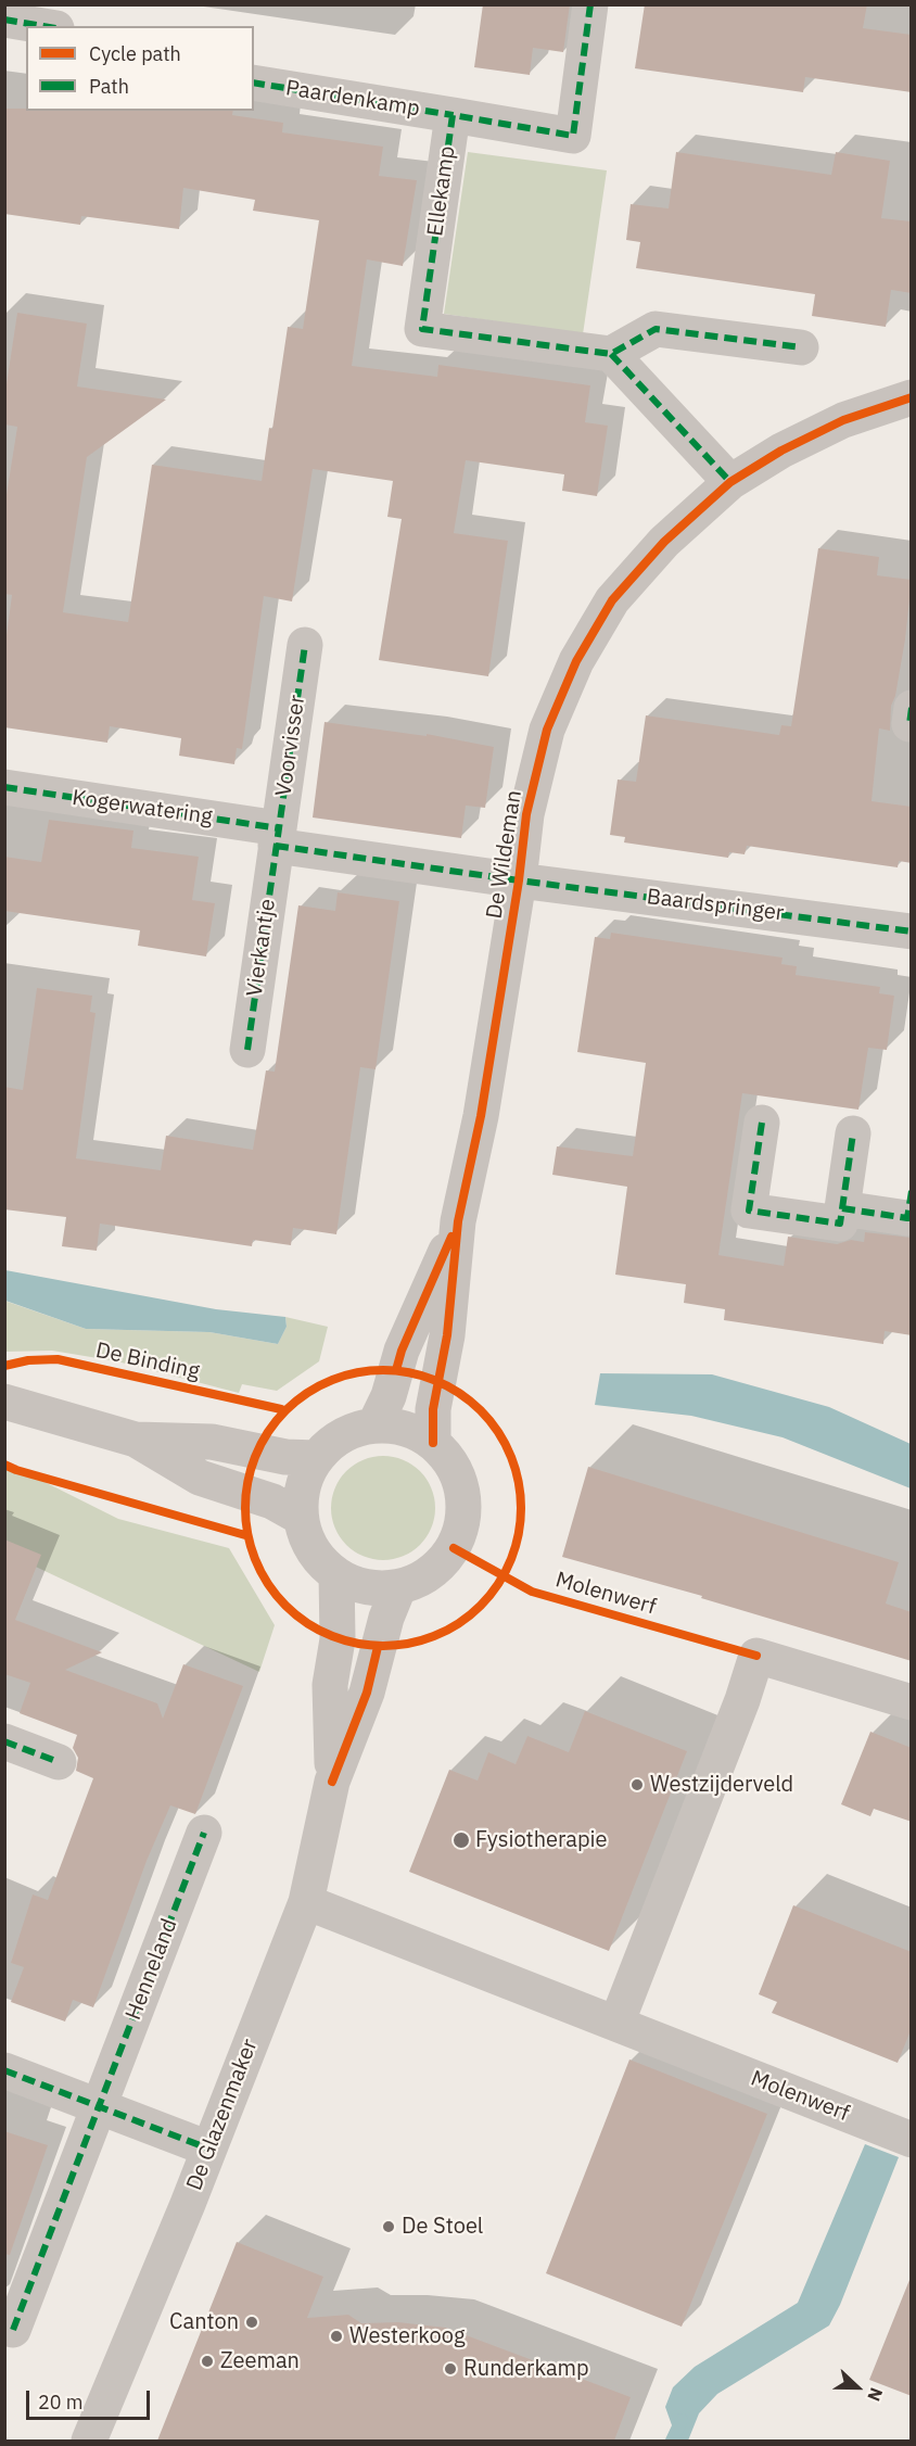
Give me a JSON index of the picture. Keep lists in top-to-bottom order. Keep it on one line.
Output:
{"streets":{"street":["Paardenkamp","Ellekamp","Voorvisser","Kogerwatering","De Wildeman","Baardspringer","Vierkantje","Molenwerf","Henneland","De Glazenmaker"],"cycle path":["De Binding"]},"crossings":[["Paardenkamp","Ellekamp"],["Voorvisser","Kogerwatering"],["Voorvisser","Vierkantje"],["Kogerwatering","De Wildeman"],["Kogerwatering","Baardspringer"],["Kogerwatering","Vierkantje"],["De Wildeman","Baardspringer"],["De Wildeman","De Glazenmaker"],["Molenwerf","De Glazenmaker"]],"places":["Westzijderveld","Fysiotherapie","De Stoel","Canton","Westerkoog","Zeeman","Runderkamp"],"legend":["Cycle path","Path"],"scale_bar":"20 m","north":"right"}
